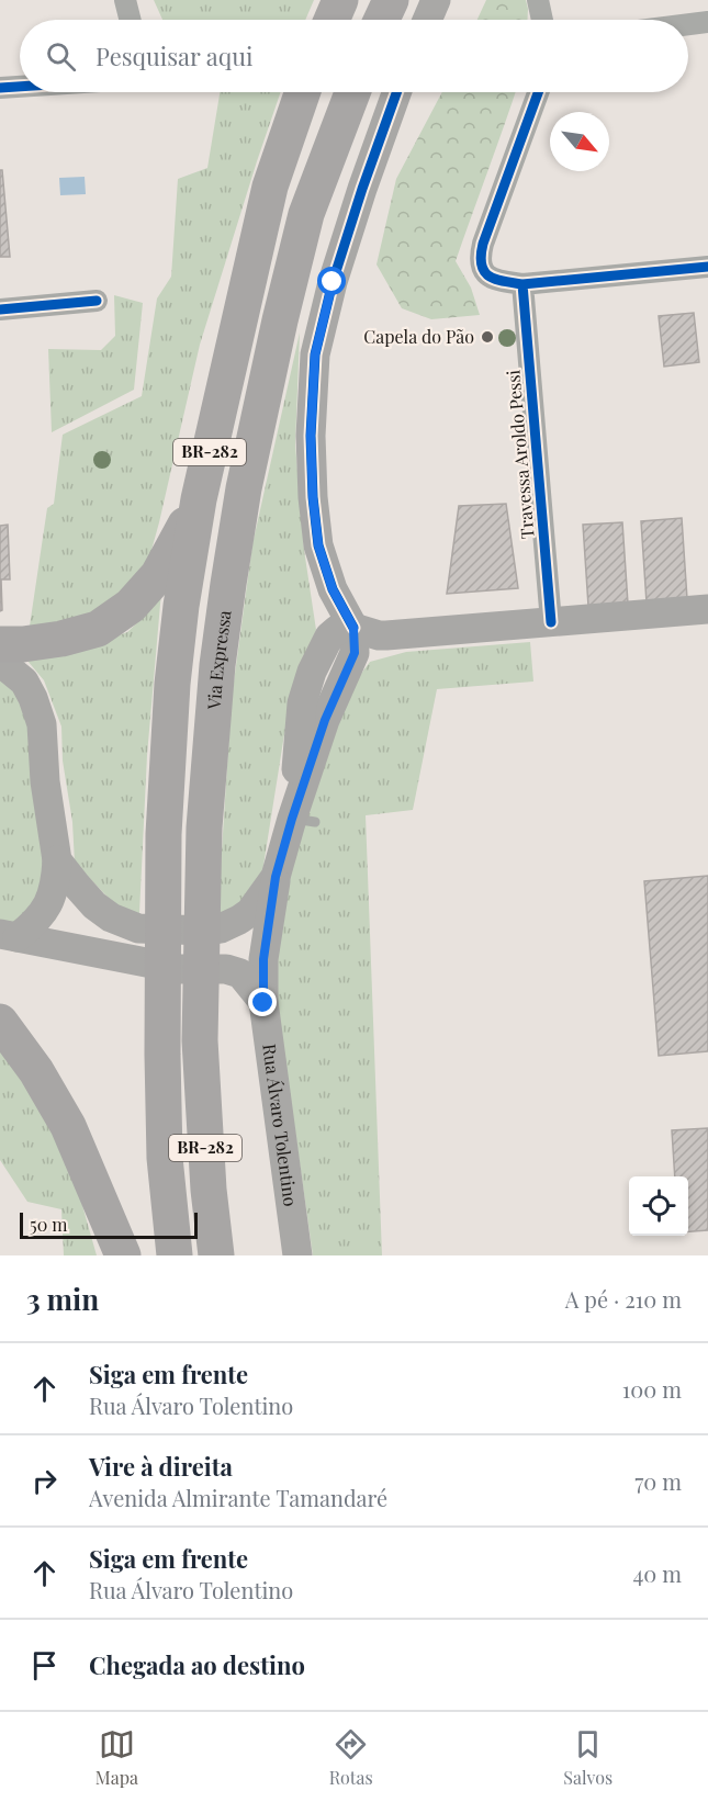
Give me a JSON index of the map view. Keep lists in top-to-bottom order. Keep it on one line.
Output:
{"streets":{"highway":["BR-282","Via Expressa"],"main road":["Rua Álvaro Tolentino"],"street":["Travessa Aroldo Pessi"]},"places":["Capela do Pão"],"scale_bar":"50 m","north":"bottom right","page":{"search":"Pesquisar aqui","scale":"50 m","heading":["3 min","A pé · 210 m"],"list":[["Siga em frente","Rua Álvaro Tolentino","100 m"],["Vire à direita","Avenida Almirante Tamandaré","70 m"],["Siga em frente","Rua Álvaro Tolentino","40 m"],"Chegada ao destino"],"nav":["Mapa","Rotas","Salvos"]}}
